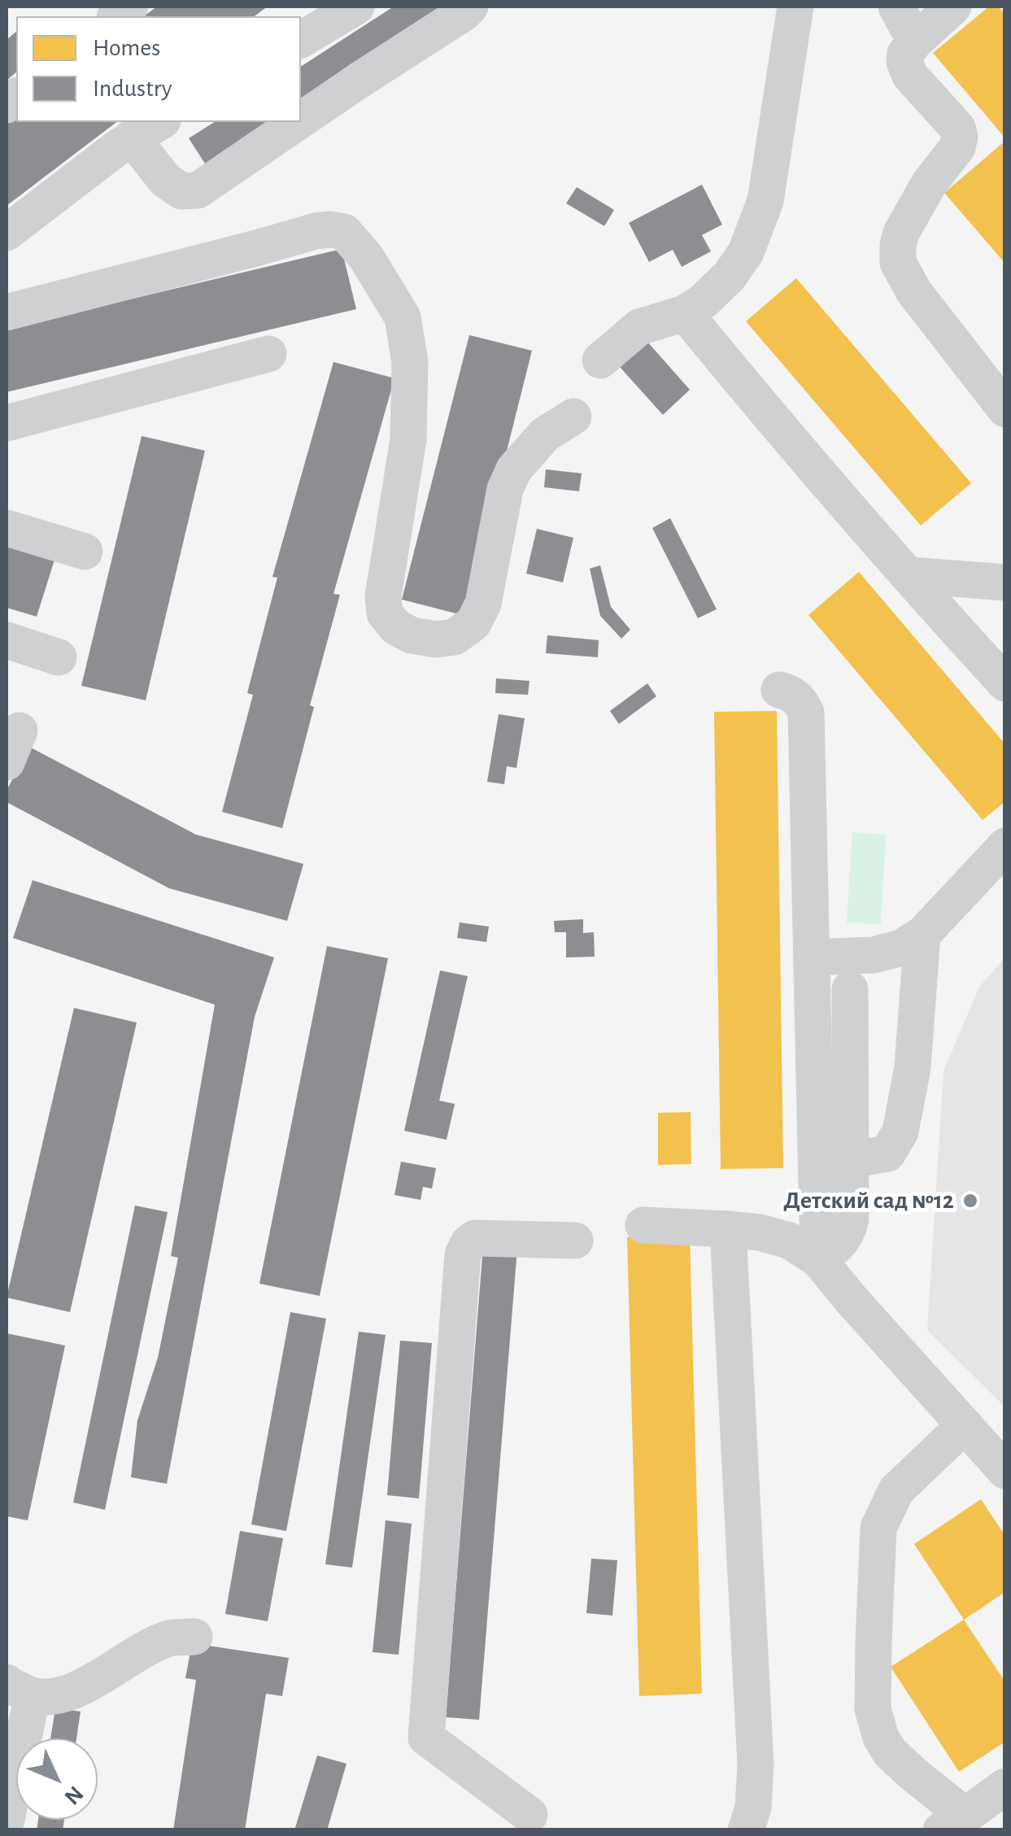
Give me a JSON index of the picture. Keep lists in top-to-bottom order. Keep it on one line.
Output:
{"places":["Детский сад №12"],"legend":["Homes","Industry"],"north":"bottom right"}
